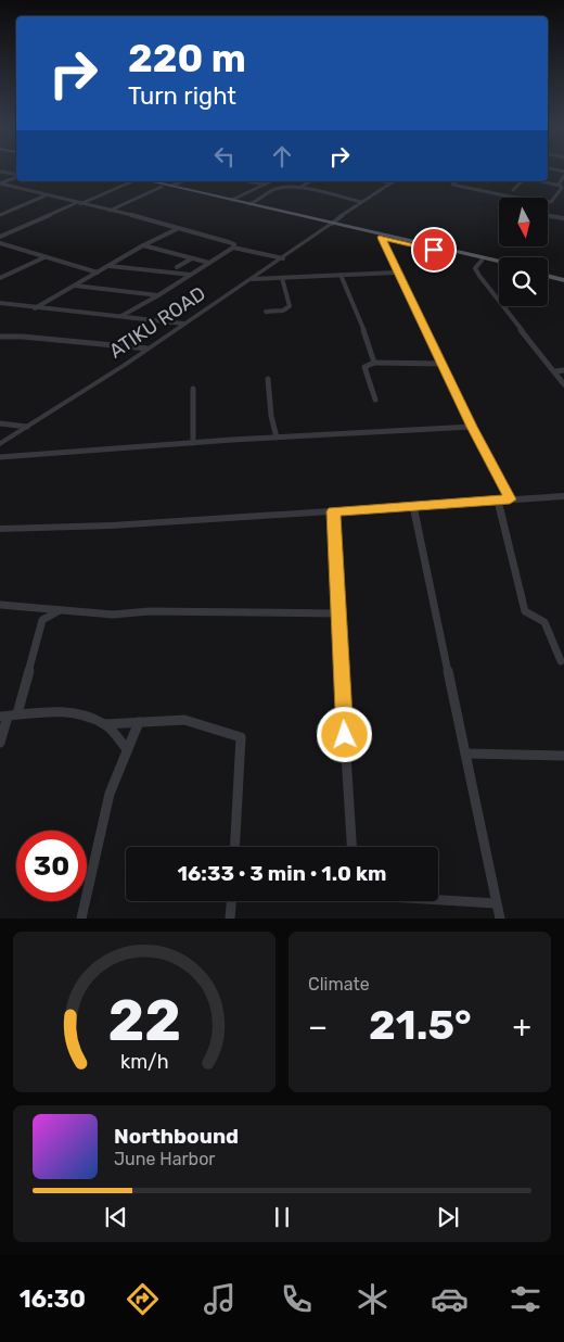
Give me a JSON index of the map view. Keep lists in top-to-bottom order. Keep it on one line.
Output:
{"streets":{"street":["ATIKU ROAD"]},"north":"bottom","page":{"turn":["220 m","Turn right"],"limit":"30","trip":"16:33 · 3 min · 1.0 km","tile":"Climate","heat":["−","21.5°","+"],"song":["Northbound","June Harbor"],"tabs":"16:30","gauge":["22","km/h"]}}
